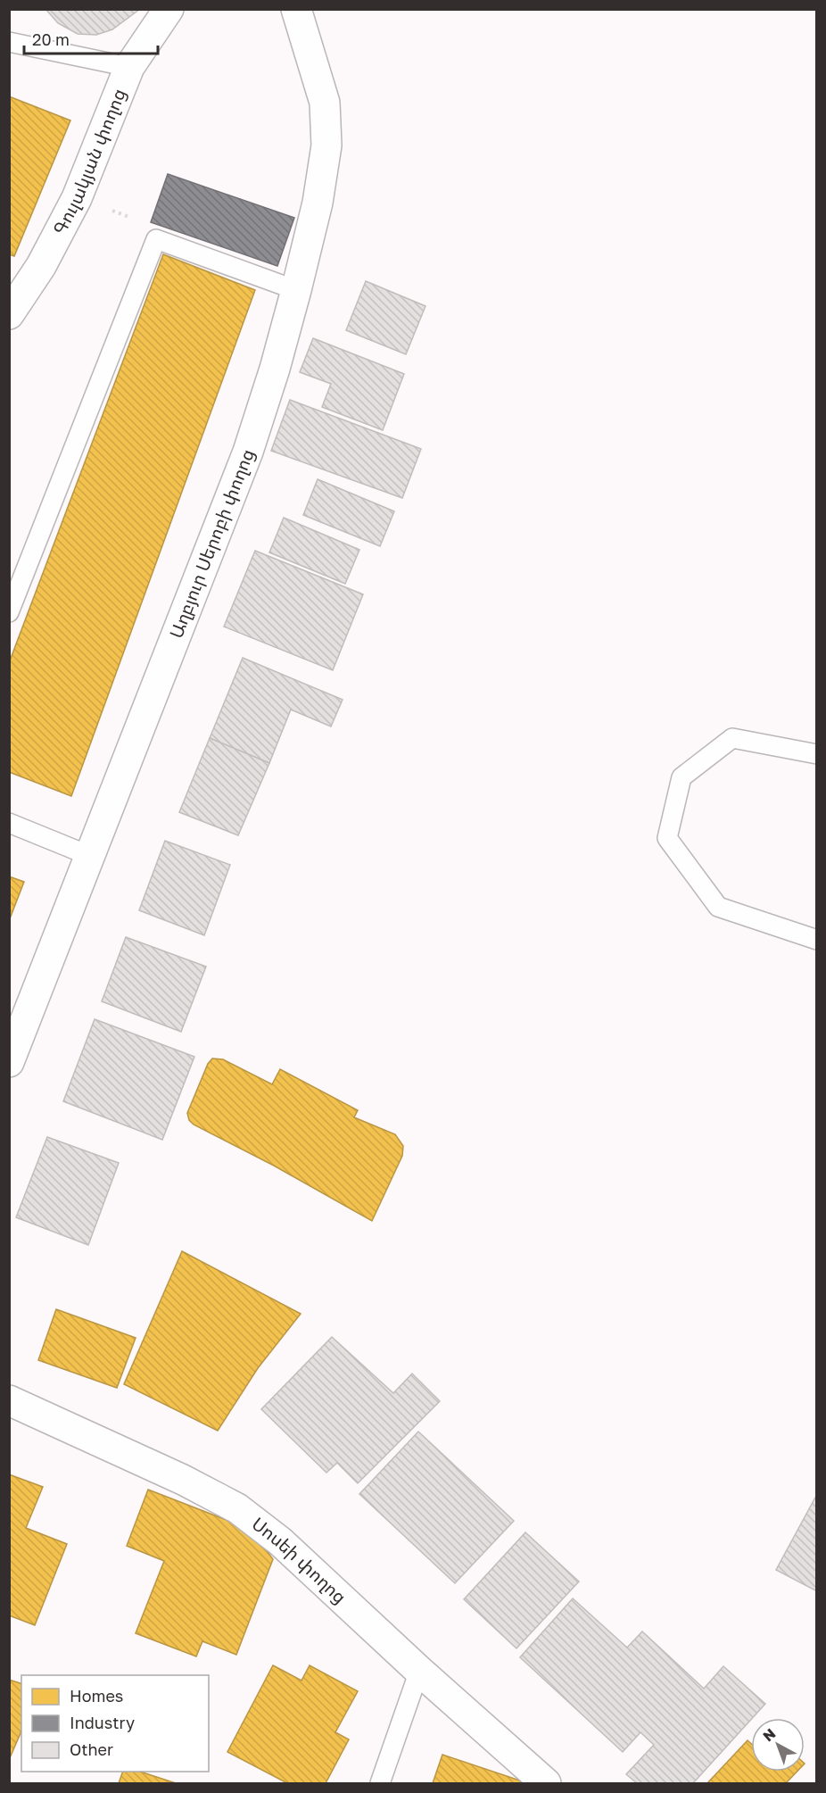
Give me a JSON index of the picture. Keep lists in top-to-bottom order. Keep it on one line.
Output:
{"streets":{"street":["Գուլակյան փողոց","Աղբյուր Սերոբի փողոց","Սոսեի փողոց"]},"legend":["Homes","Industry","Other"],"scale_bar":"20 m","north":"top left"}
